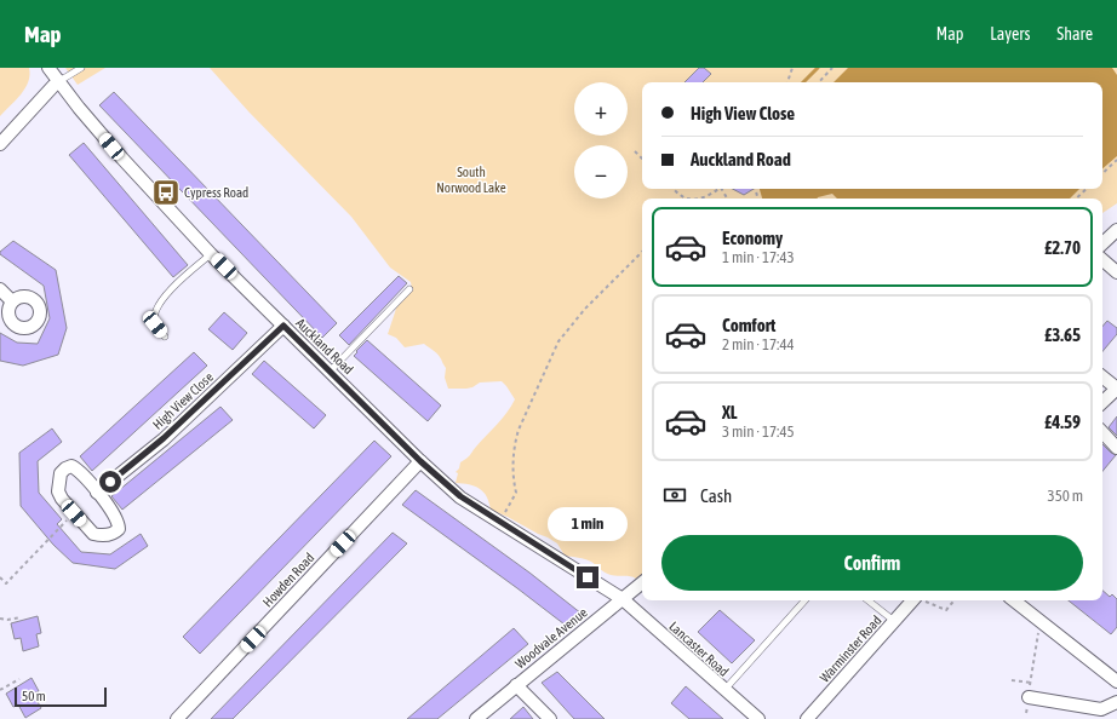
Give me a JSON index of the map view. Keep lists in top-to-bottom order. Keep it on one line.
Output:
{"streets":{"street":["Auckland Road","High View Close","Howden Road","Woodvale Avenue","Lancaster Road","Warminster Road"]},"crossings":[["Auckland Road","High View Close"],["Auckland Road","Howden Road"],["Auckland Road","Woodvale Avenue"],["Auckland Road","Lancaster Road"],["Woodvale Avenue","Lancaster Road"]],"parks":["South Norwood Lake"],"places":{"bus stop":["Cypress Road"]},"scale_bar":"50 m","page":{"header":"Map","nav":["Map","Layers","Share"],"map_buttons":["+","−"],"banner":["High View Close","Auckland Road"],"list":[{"name":"Economy","note":"1 min · 17:43","value":"£2.70"},{"name":"Comfort","note":"2 min · 17:44","value":"£3.65"},{"name":"XL","note":"3 min · 17:45","value":"£4.59"}],"pay":["Cash","350 m"],"bubble":"1 min","buttons":"Confirm","scale":"50 m"}}
